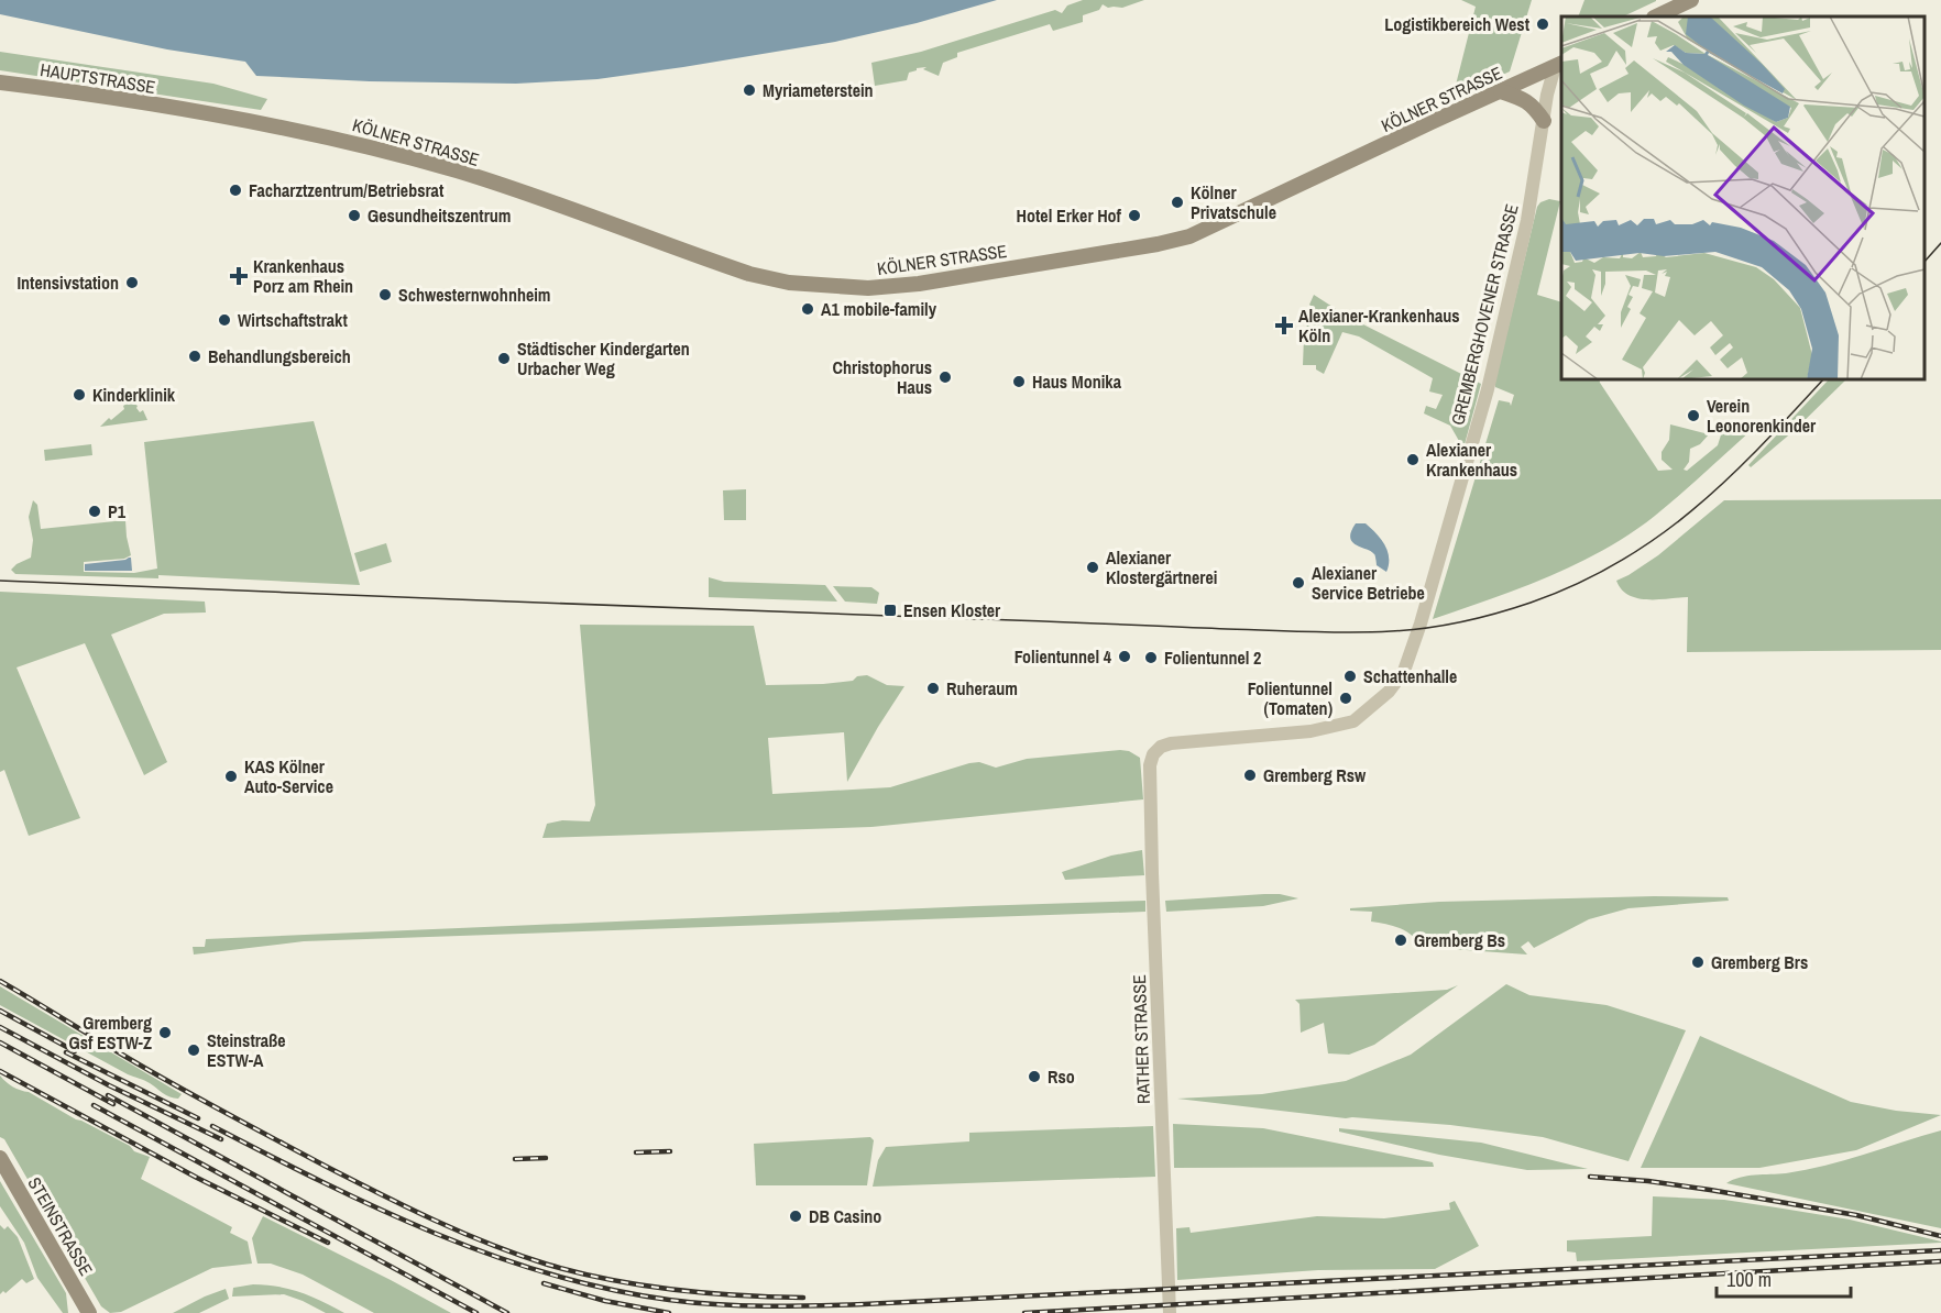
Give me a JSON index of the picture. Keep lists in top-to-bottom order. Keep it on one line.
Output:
{"streets":{"main road":["HAUPTSTRASSE","KÖLNER STRASSE","STEINSTRASSE"],"street":["GREMBERGHOVENER STRASSE","RATHER STRASSE"]},"crossings":[["HAUPTSTRASSE","KÖLNER STRASSE"],["KÖLNER STRASSE","GREMBERGHOVENER STRASSE"],["GREMBERGHOVENER STRASSE","RATHER STRASSE"]],"places":{"other":["Logistikbereich West","Myriameterstein","Facharztzentrum/Betriebsrat","Kölner Privatschule","Gesundheitszentrum","Hotel Erker Hof","Intensivstation","Schwesternwohnheim","A1 mobile-family","Wirtschaftstrakt","Behandlungsbereich","Städtischer Kindergarten Urbacher Weg","Christophorus Haus","Haus Monika","Kinderklinik","Verein Leonorenkinder","Alexianer Krankenhaus","P1","Alexianer Klostergärtnerei","Alexianer Service Betriebe","Folientunnel 4","Folientunnel 2","Schattenhalle","Ruheraum","Folientunnel (Tomaten)","Gremberg Rsw","KAS Kölner Auto-Service","Gremberg Bs","Gremberg Brs","Gremberg Gsf ESTW-Z","Steinstraße ESTW-A","Rso","DB Casino"],"health":["Krankenhaus Porz am Rhein","Alexianer-Krankenhaus Köln"],"transit":["Ensen Kloster"]},"scale_bar":"100 m"}
